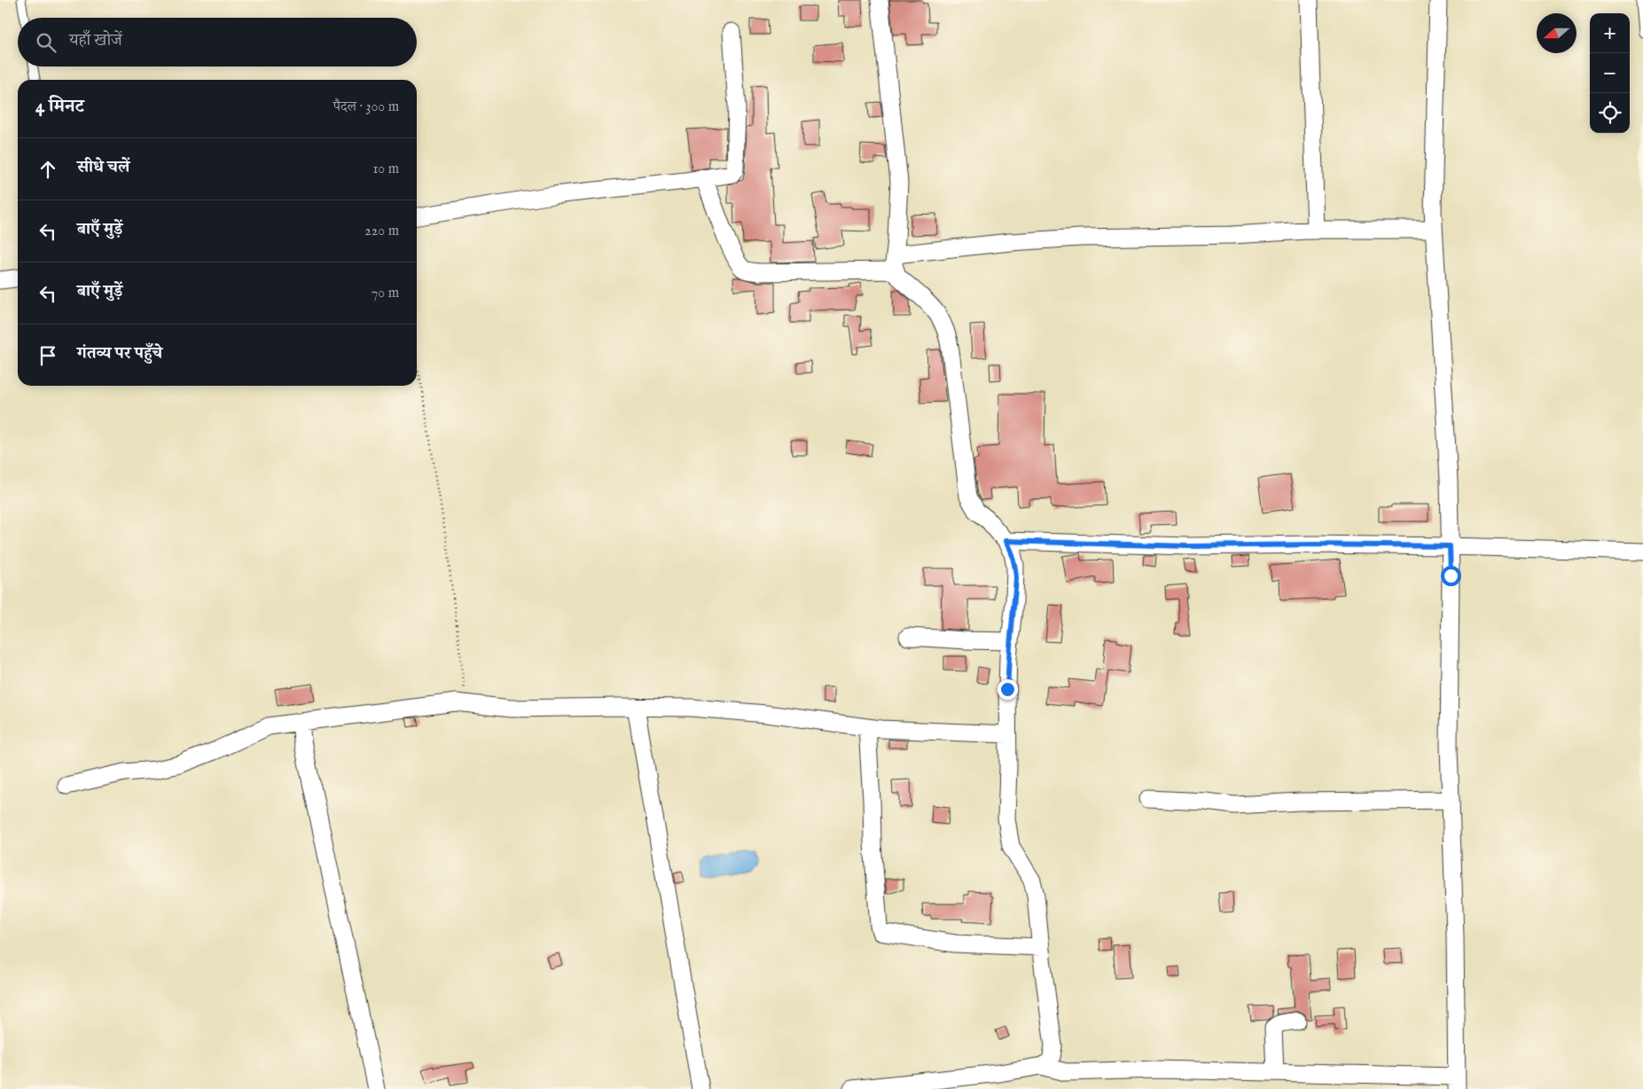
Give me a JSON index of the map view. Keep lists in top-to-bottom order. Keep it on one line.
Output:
{"north":"left","page":{"map_buttons":["+","−"],"search":"यहाँ खोजें","heading":["4 मिनट","पैदल · 300 m"],"list":[["सीधे चलें","10 m"],["बाएँ मुड़ें","220 m"],["बाएँ मुड़ें","70 m"],"गंतव्य पर पहुँचे"]}}
